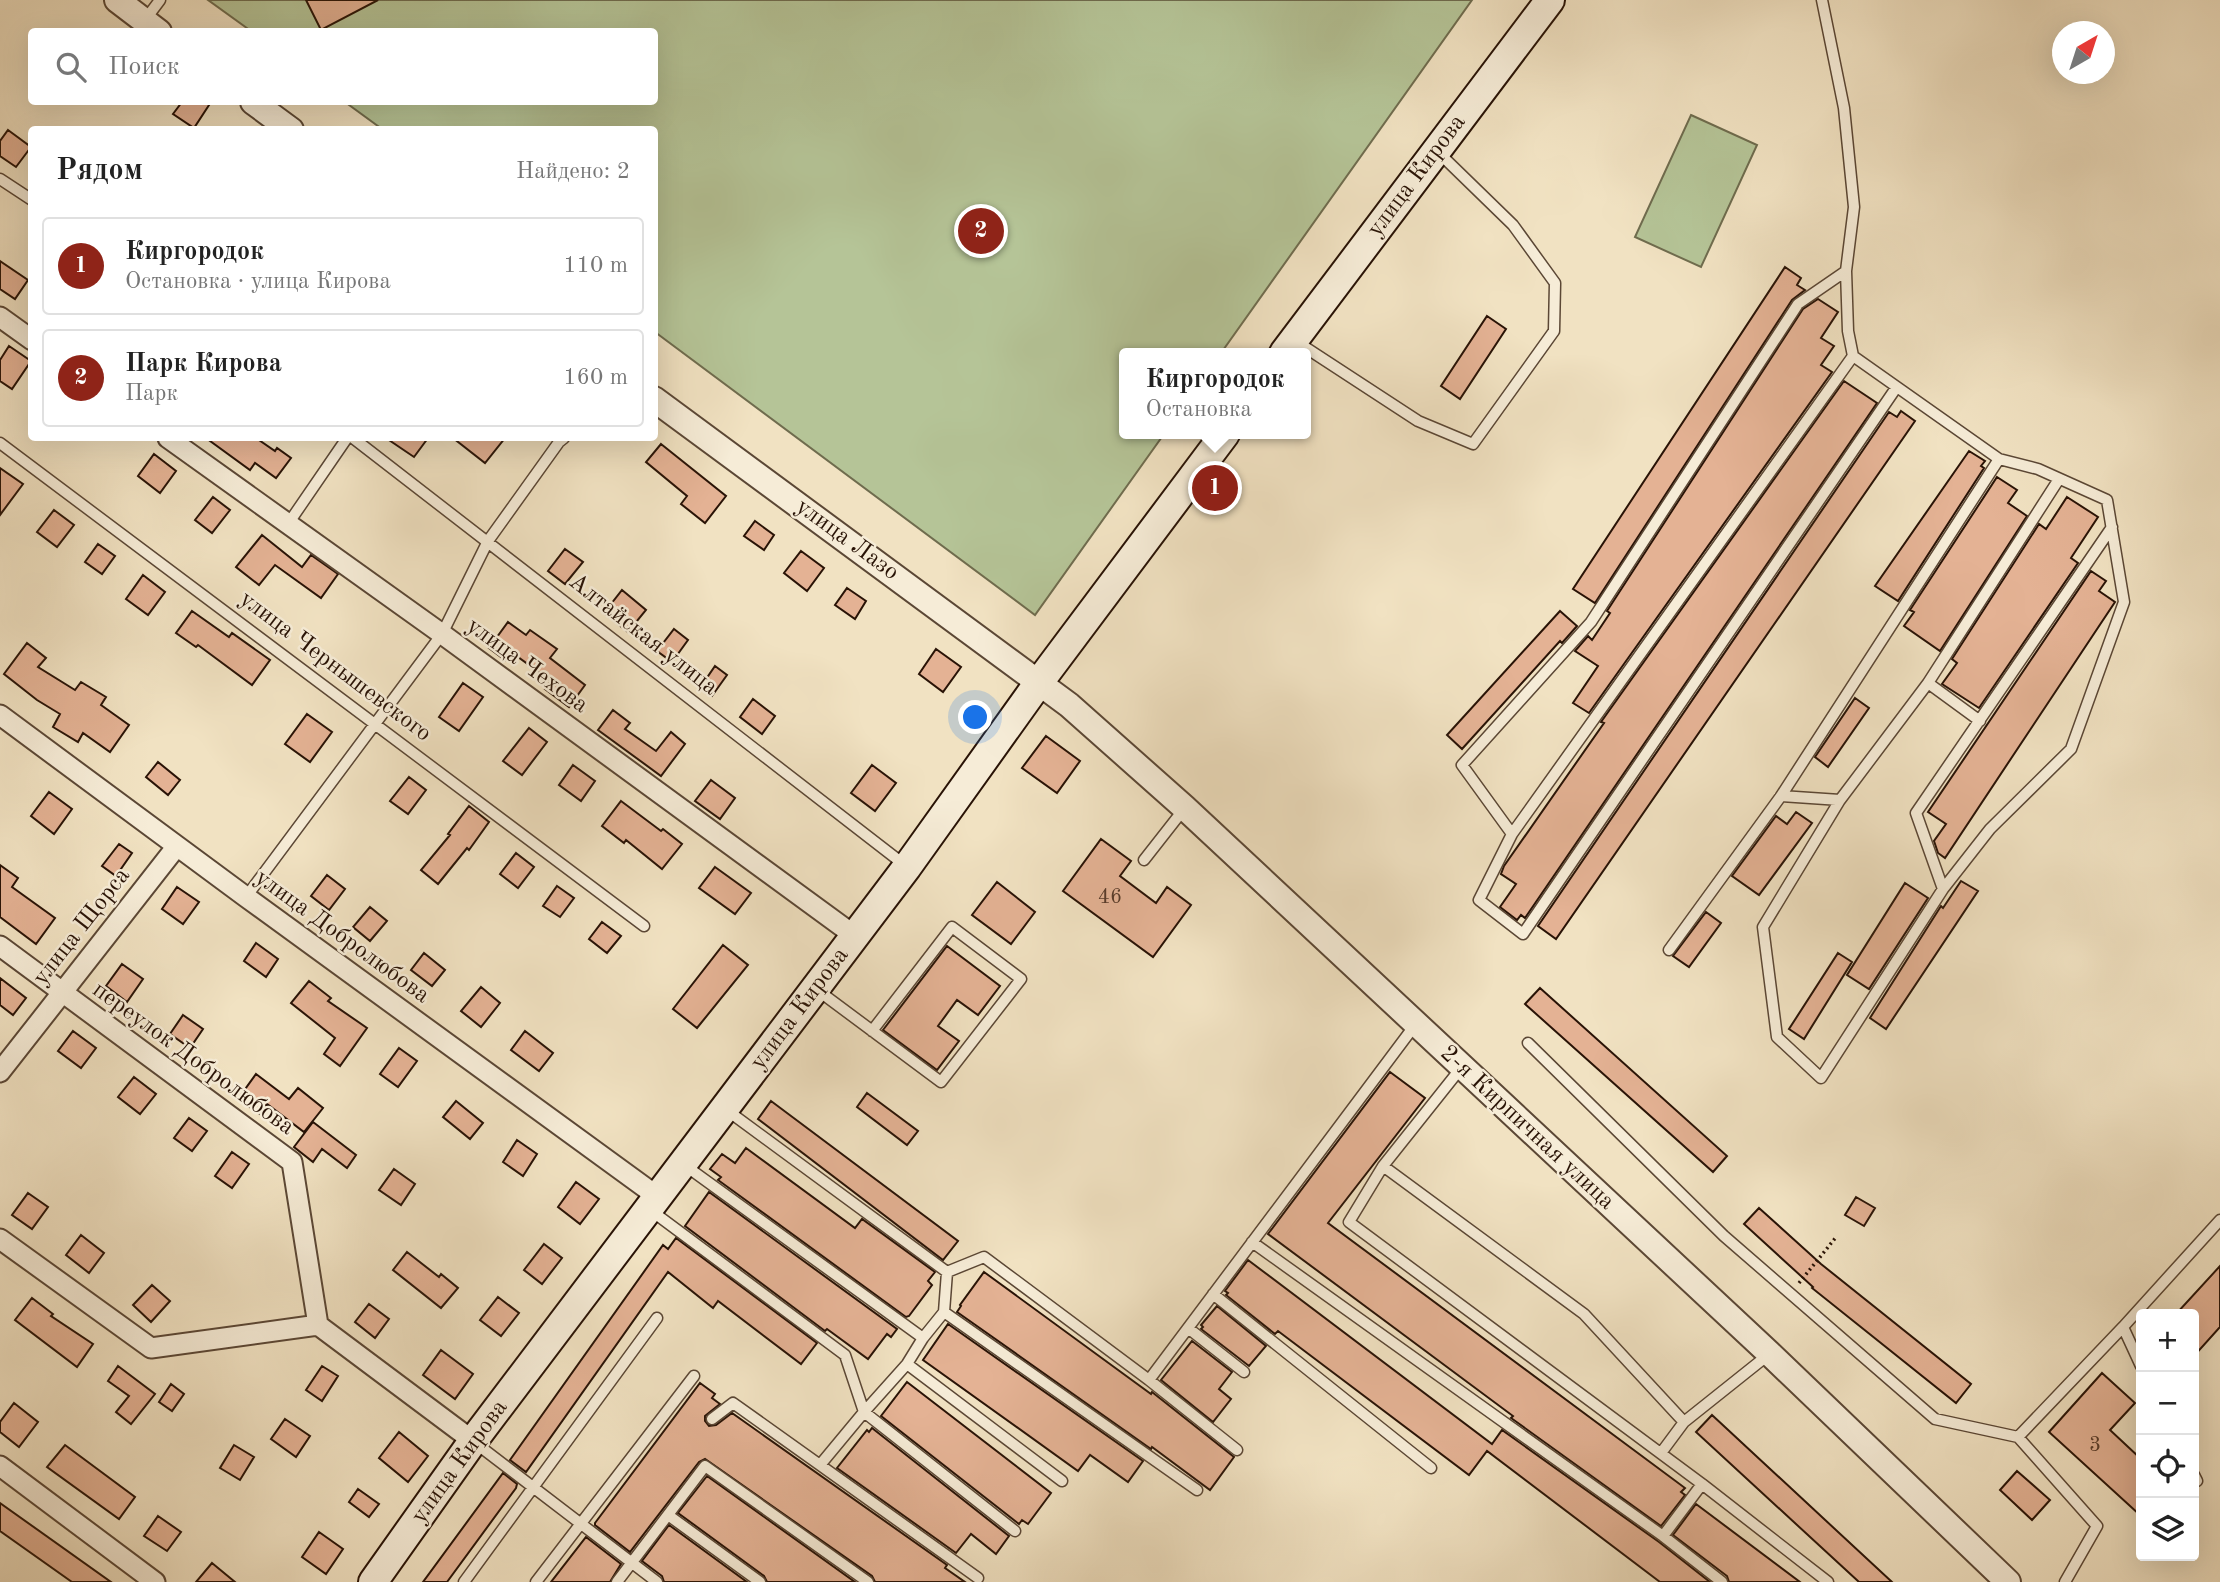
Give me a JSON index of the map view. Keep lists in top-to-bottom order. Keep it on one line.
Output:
{"streets":{"main road":["улица Кирова"],"street":["улица Лазо","улица Чехова","улица Щорса","улица Добролюбова","переулок Добролюбова","2-я Кирпичная улица"],"lane":["Алтайская улица","улица Чернышевского"]},"crossings":[["улица Кирова","улица Лазо"],["улица Кирова","Алтайская улица"],["улица Кирова","улица Чехова"],["улица Кирова","улица Добролюбова"],["улица Кирова","2-я Кирпичная улица"],["улица Лазо","2-я Кирпичная улица"],["улица Щорса","улица Добролюбова"],["улица Щорса","переулок Добролюбова"]],"house_numbers":["46","3"],"north":"top right","page":{"search":"Поиск","heading":["Рядом","Найдено: 2"],"pins":["2","1"],"list":[{"mark":"1","name":"Киргородок","note":"Остановка · улица Кирова","value":"110 m"},{"mark":"2","name":"Парк Кирова","note":"Парк","value":"160 m"}],"popup":["Киргородок","Остановка"],"map_buttons":["+","−"]}}
